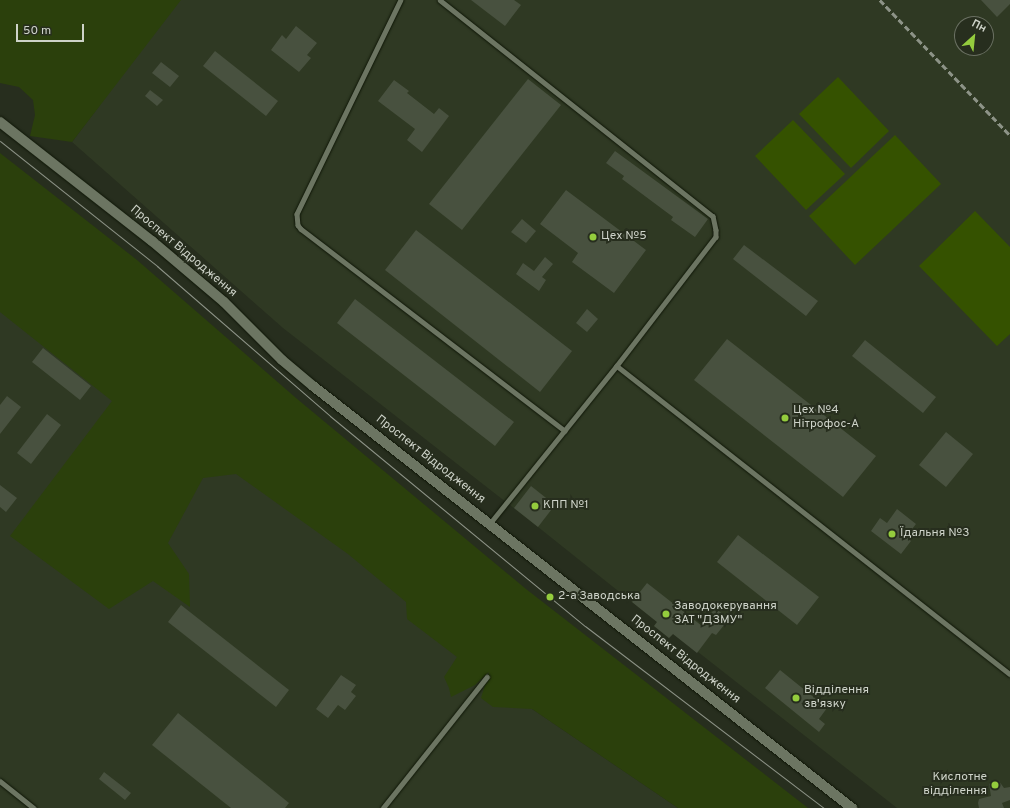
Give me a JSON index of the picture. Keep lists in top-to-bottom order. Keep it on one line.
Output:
{"streets":{"street":["Проспект Відродження"]},"places":["Цех №5","Цех №4 Нітрофос-А","КПП №1","Їдальня №3","2-а Заводська","Заводокерування ЗАТ \"ДЗМУ\"","Відділення зв'язку","Кислотне відділення"],"scale_bar":"50 m","north":"top right"}
